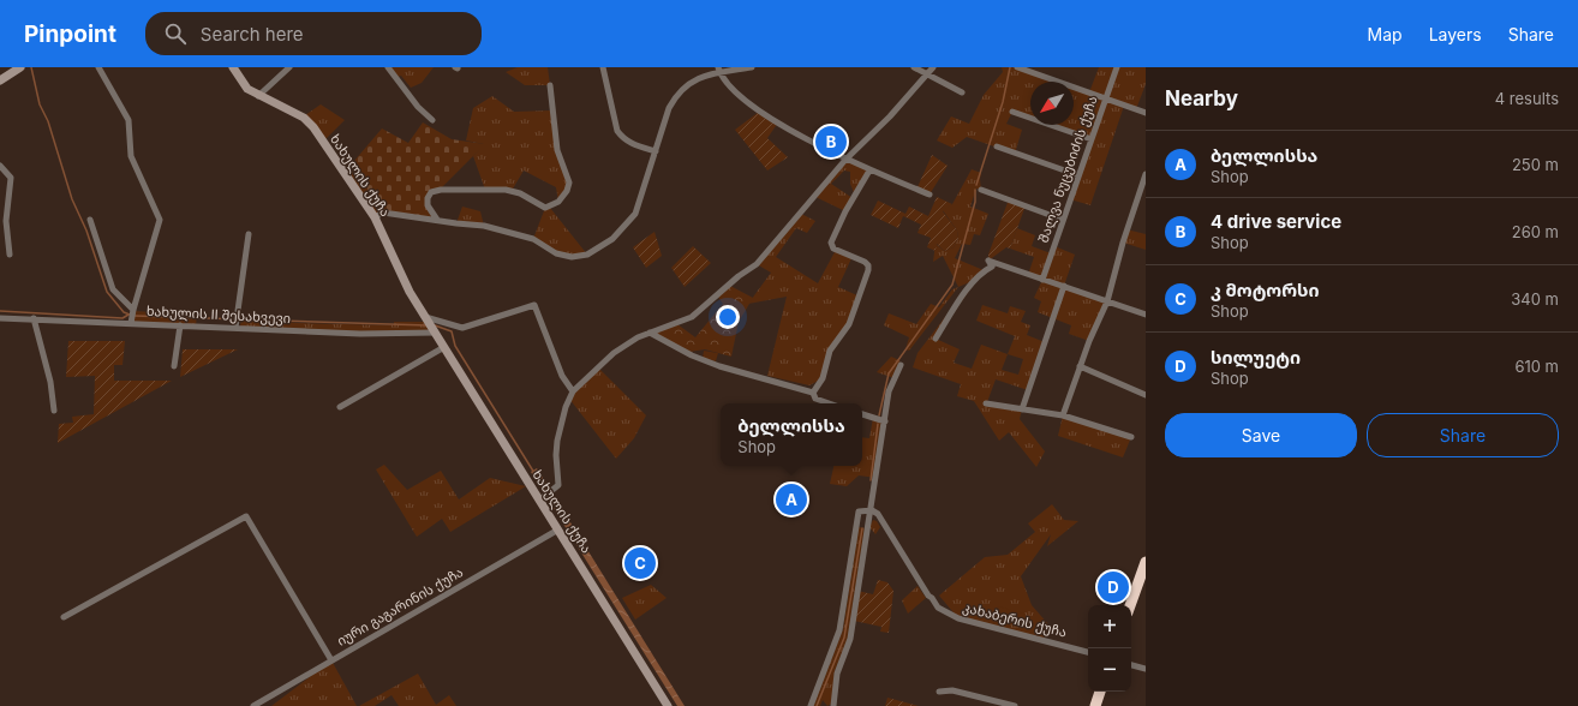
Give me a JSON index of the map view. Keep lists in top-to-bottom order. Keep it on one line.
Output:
{"streets":{"street":["შალვა ნუცუბიძის ქუჩა","ხახულის ქუჩა","ხახულის II შესახვევი","იური გაგარინის ქუჩა","კახაბერის ქუჩა"]},"crossings":[["ხახულის ქუჩა","ხახულის II შესახვევი"],["ხახულის ქუჩა","იური გაგარინის ქუჩა"]],"north":"bottom left","page":{"header":"Pinpoint","search":"Search here","nav":["Map","Layers","Share"],"heading":["Nearby","4 results"],"pins":["B","A","C","D"],"list":[{"mark":"A","name":"ბელლისსა","note":"Shop","value":"250 m"},{"mark":"B","name":"4 drive service","note":"Shop","value":"260 m"},{"mark":"C","name":"კ მოტორსი","note":"Shop","value":"340 m"},{"mark":"D","name":"სილუეტი","note":"Shop","value":"610 m"}],"buttons":["Save","Share"],"popup":["ბელლისსა","Shop"],"map_buttons":["+","−"]}}
